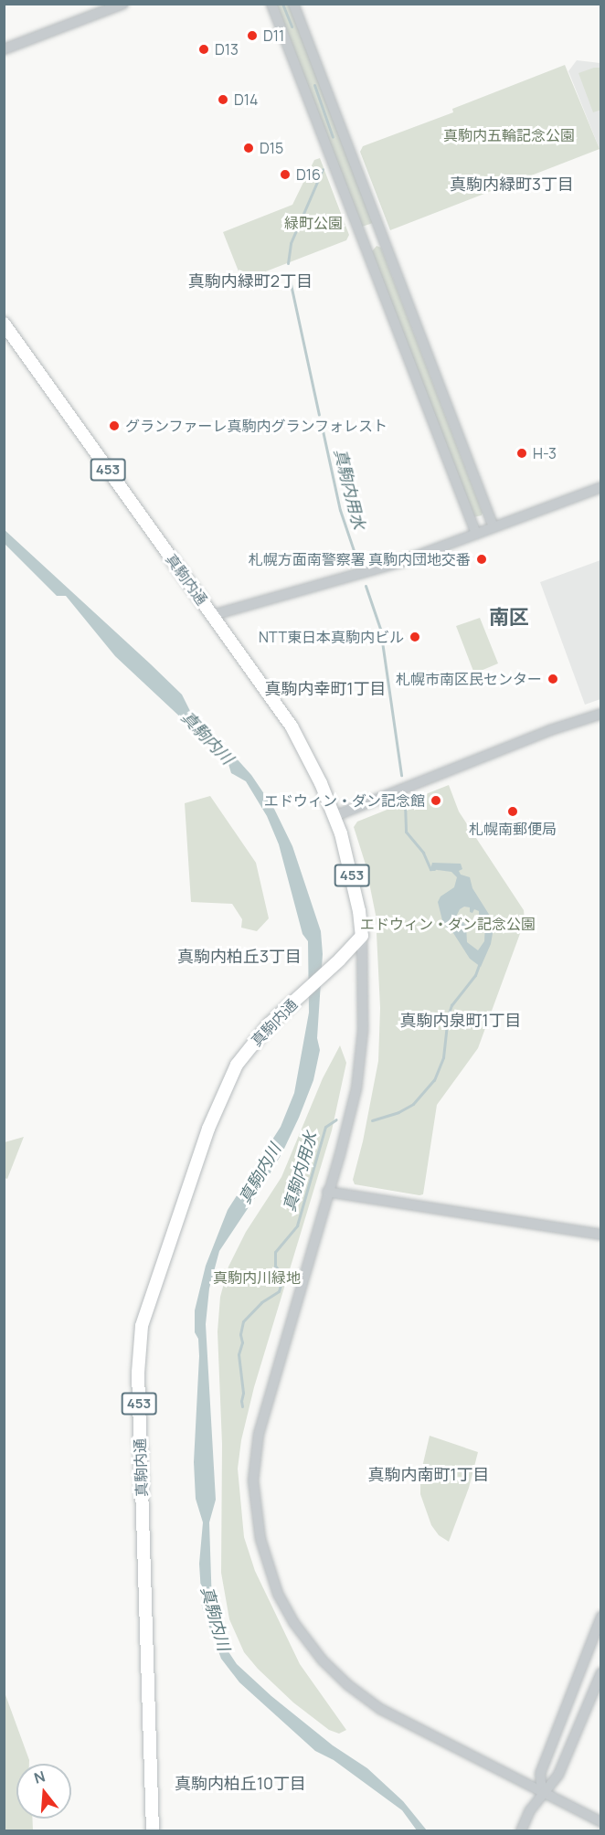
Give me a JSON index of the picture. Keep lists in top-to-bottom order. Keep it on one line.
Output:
{"streets":{"highway":["453","真駒内通"]},"districts":["真駒内緑町3丁目","真駒内緑町2丁目","南区","真駒内幸町1丁目","真駒内柏丘3丁目","真駒内泉町1丁目","真駒内南町1丁目","真駒内柏丘10丁目"],"water":["真駒内用水","真駒内川"],"parks":["真駒内五輪記念公園","緑町公園","エドウィン・ダン記念公園","真駒内川緑地"],"places":["D11","D13","D14","D15","D16","グランファーレ真駒内グランフォレスト","H-3","札幌方面南警察署 真駒内団地交番","NTT東日本真駒内ビル","札幌市南区民センター","エドウィン・ダン記念館","札幌南郵便局"],"north":"top"}
